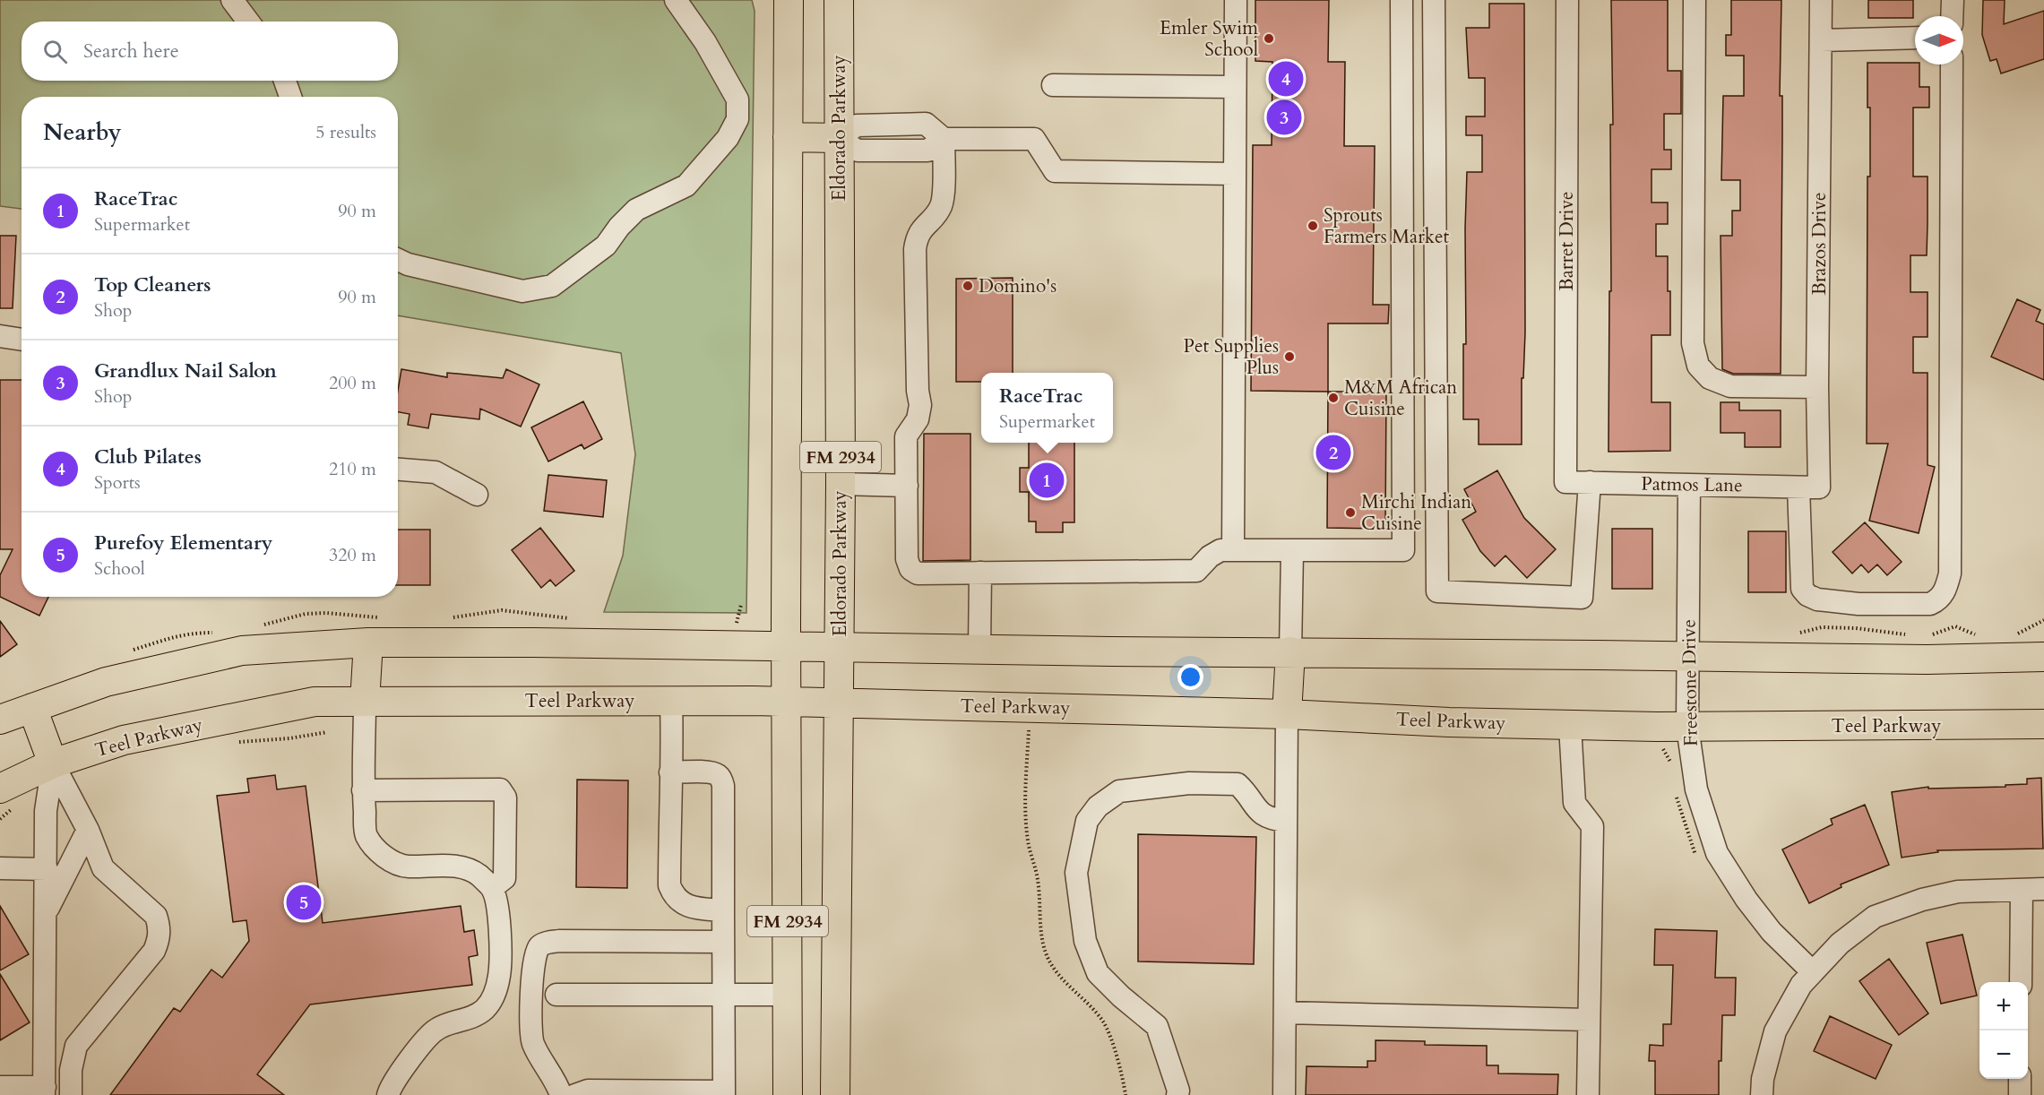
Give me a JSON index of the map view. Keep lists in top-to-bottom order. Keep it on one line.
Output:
{"streets":{"main road":["Eldorado Parkway","FM 2934","Teel Parkway"],"street":["Barret Drive","Brazos Drive","Patmos Lane","Freestone Drive"]},"crossings":[["Eldorado Parkway","Teel Parkway"],["Barret Drive","Patmos Lane"],["Brazos Drive","Patmos Lane"],["FM 2934","Teel Parkway"],["Patmos Lane","Freestone Drive"],["Freestone Drive","Teel Parkway"]],"places":["Emler Swim School","Sprouts Farmers Market","Domino's","Pet Supplies Plus","M&M African Cuisine","Mirchi Indian Cuisine"],"north":"right","page":{"search":"Search here","pins":["4","3","2","1","5"],"heading":["Nearby","5 results"],"list":[{"mark":"1","name":"RaceTrac","note":"Supermarket","value":"90 m"},{"mark":"2","name":"Top Cleaners","note":"Shop","value":"90 m"},{"mark":"3","name":"Grandlux Nail Salon","note":"Shop","value":"200 m"},{"mark":"4","name":"Club Pilates","note":"Sports","value":"210 m"},{"mark":"5","name":"Purefoy Elementary","note":"School","value":"320 m"}],"popup":["RaceTrac","Supermarket"],"map_buttons":["+","−"]}}
